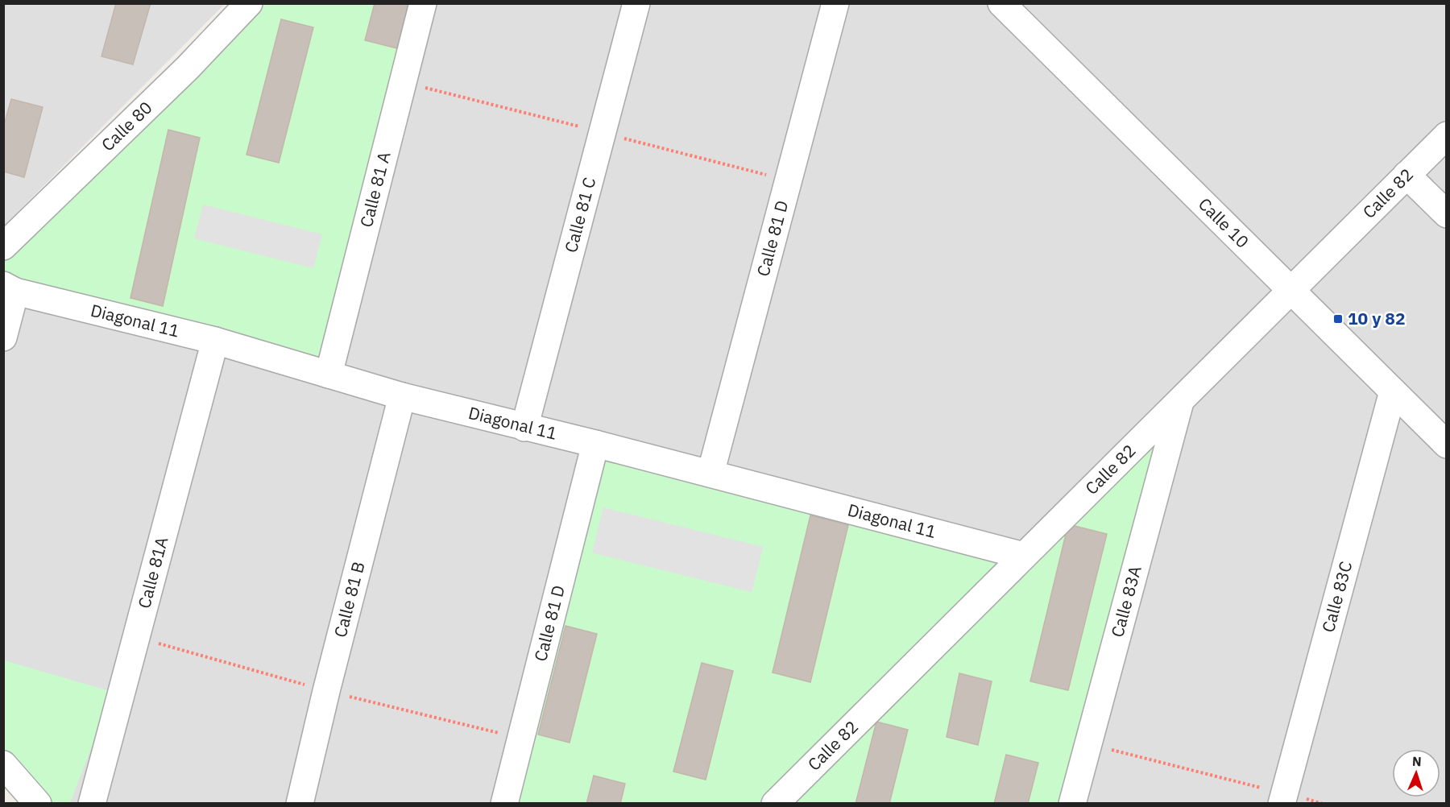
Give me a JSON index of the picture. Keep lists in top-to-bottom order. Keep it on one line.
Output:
{"streets":{"street":["Calle 80","Calle 81 A","Calle 82","Calle 81 C","Calle 10","Calle 81 D","Diagonal 11","Calle 81A","Calle 83C","Calle 81 B","Calle 83A"]},"crossings":[["Calle 81 A","Diagonal 11"],["Calle 82","Calle 10"],["Calle 82","Diagonal 11"],["Calle 82","Calle 83A"],["Calle 81 C","Diagonal 11"],["Calle 10","Calle 83C"],["Calle 81 D","Diagonal 11"],["Diagonal 11","Calle 81A"],["Diagonal 11","Calle 81 B"]],"places":{"transit":["10 y 82"]},"north":"top"}
